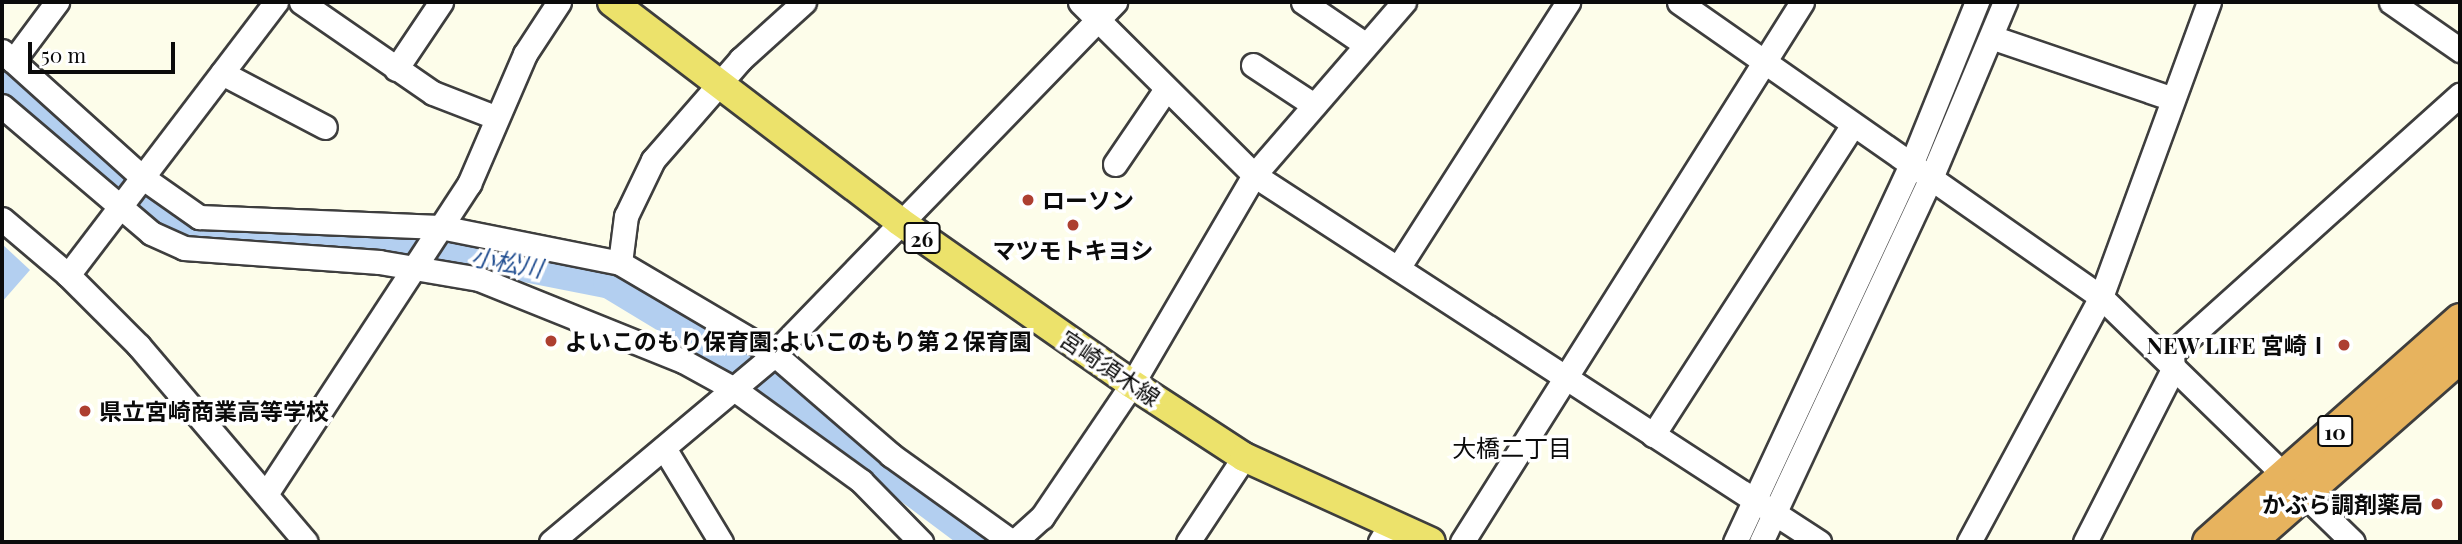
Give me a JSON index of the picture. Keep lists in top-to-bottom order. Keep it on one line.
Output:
{"streets":{"highway":["10"],"main road":["26","宮崎須木線"]},"districts":["大橋二丁目"],"water":["小松川"],"places":["ローソン","マツモトキヨシ","よいこのもり保育園;よいこのもり第２保育園","NEW LIFE 宮崎Ⅰ","県立宮崎商業高等学校","かぶら調剤薬局"],"scale_bar":"50 m"}
